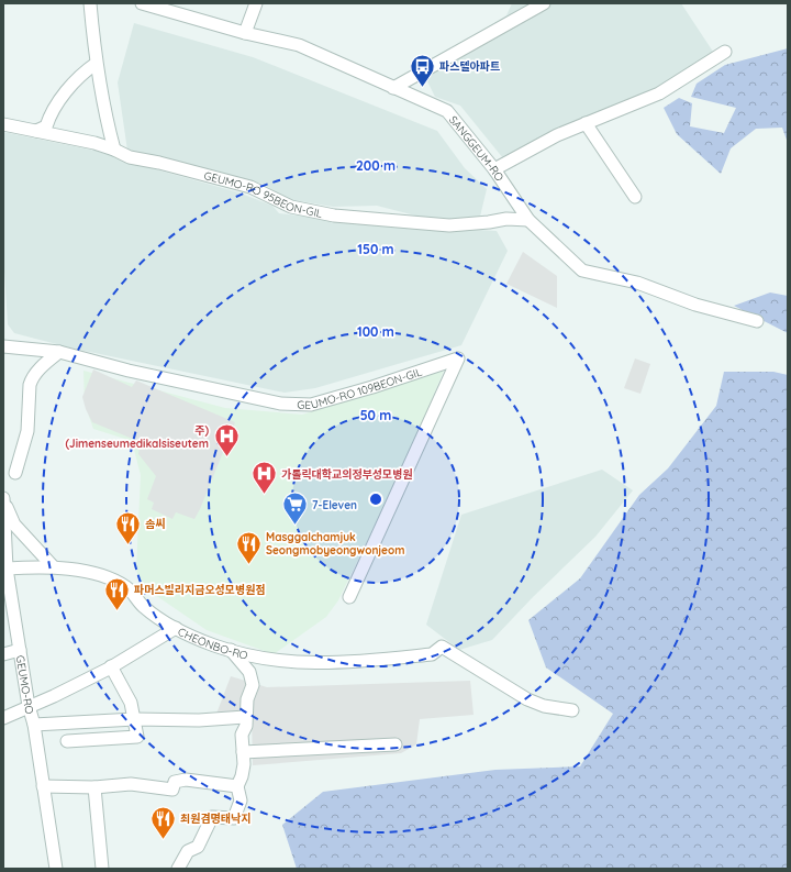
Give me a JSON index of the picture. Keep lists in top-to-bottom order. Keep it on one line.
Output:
{"streets":{"street":["SANGGEUM-RO","GEUMO-RO 95BEON-GIL","GEUMO-RO 109BEON-GIL","CHEONBO-RO","GEUMO-RO"]},"crossings":[["SANGGEUM-RO","GEUMO-RO 95BEON-GIL"],["CHEONBO-RO","GEUMO-RO"]],"places":{"bus stop":["파스텔아파트"],"hospital":["주) (Jimenseumedikalsiseutem","가톨릭대학교의정부성모병원"],"supermarket":["7-Eleven"],"restaurant":["솜씨","Masggalchamjuk Seongmobyeongwonjeom","파머스빌리지금오성모병원점","최원겸명태낙지"]},"rings":["200 m","150 m","100 m","50 m"]}
